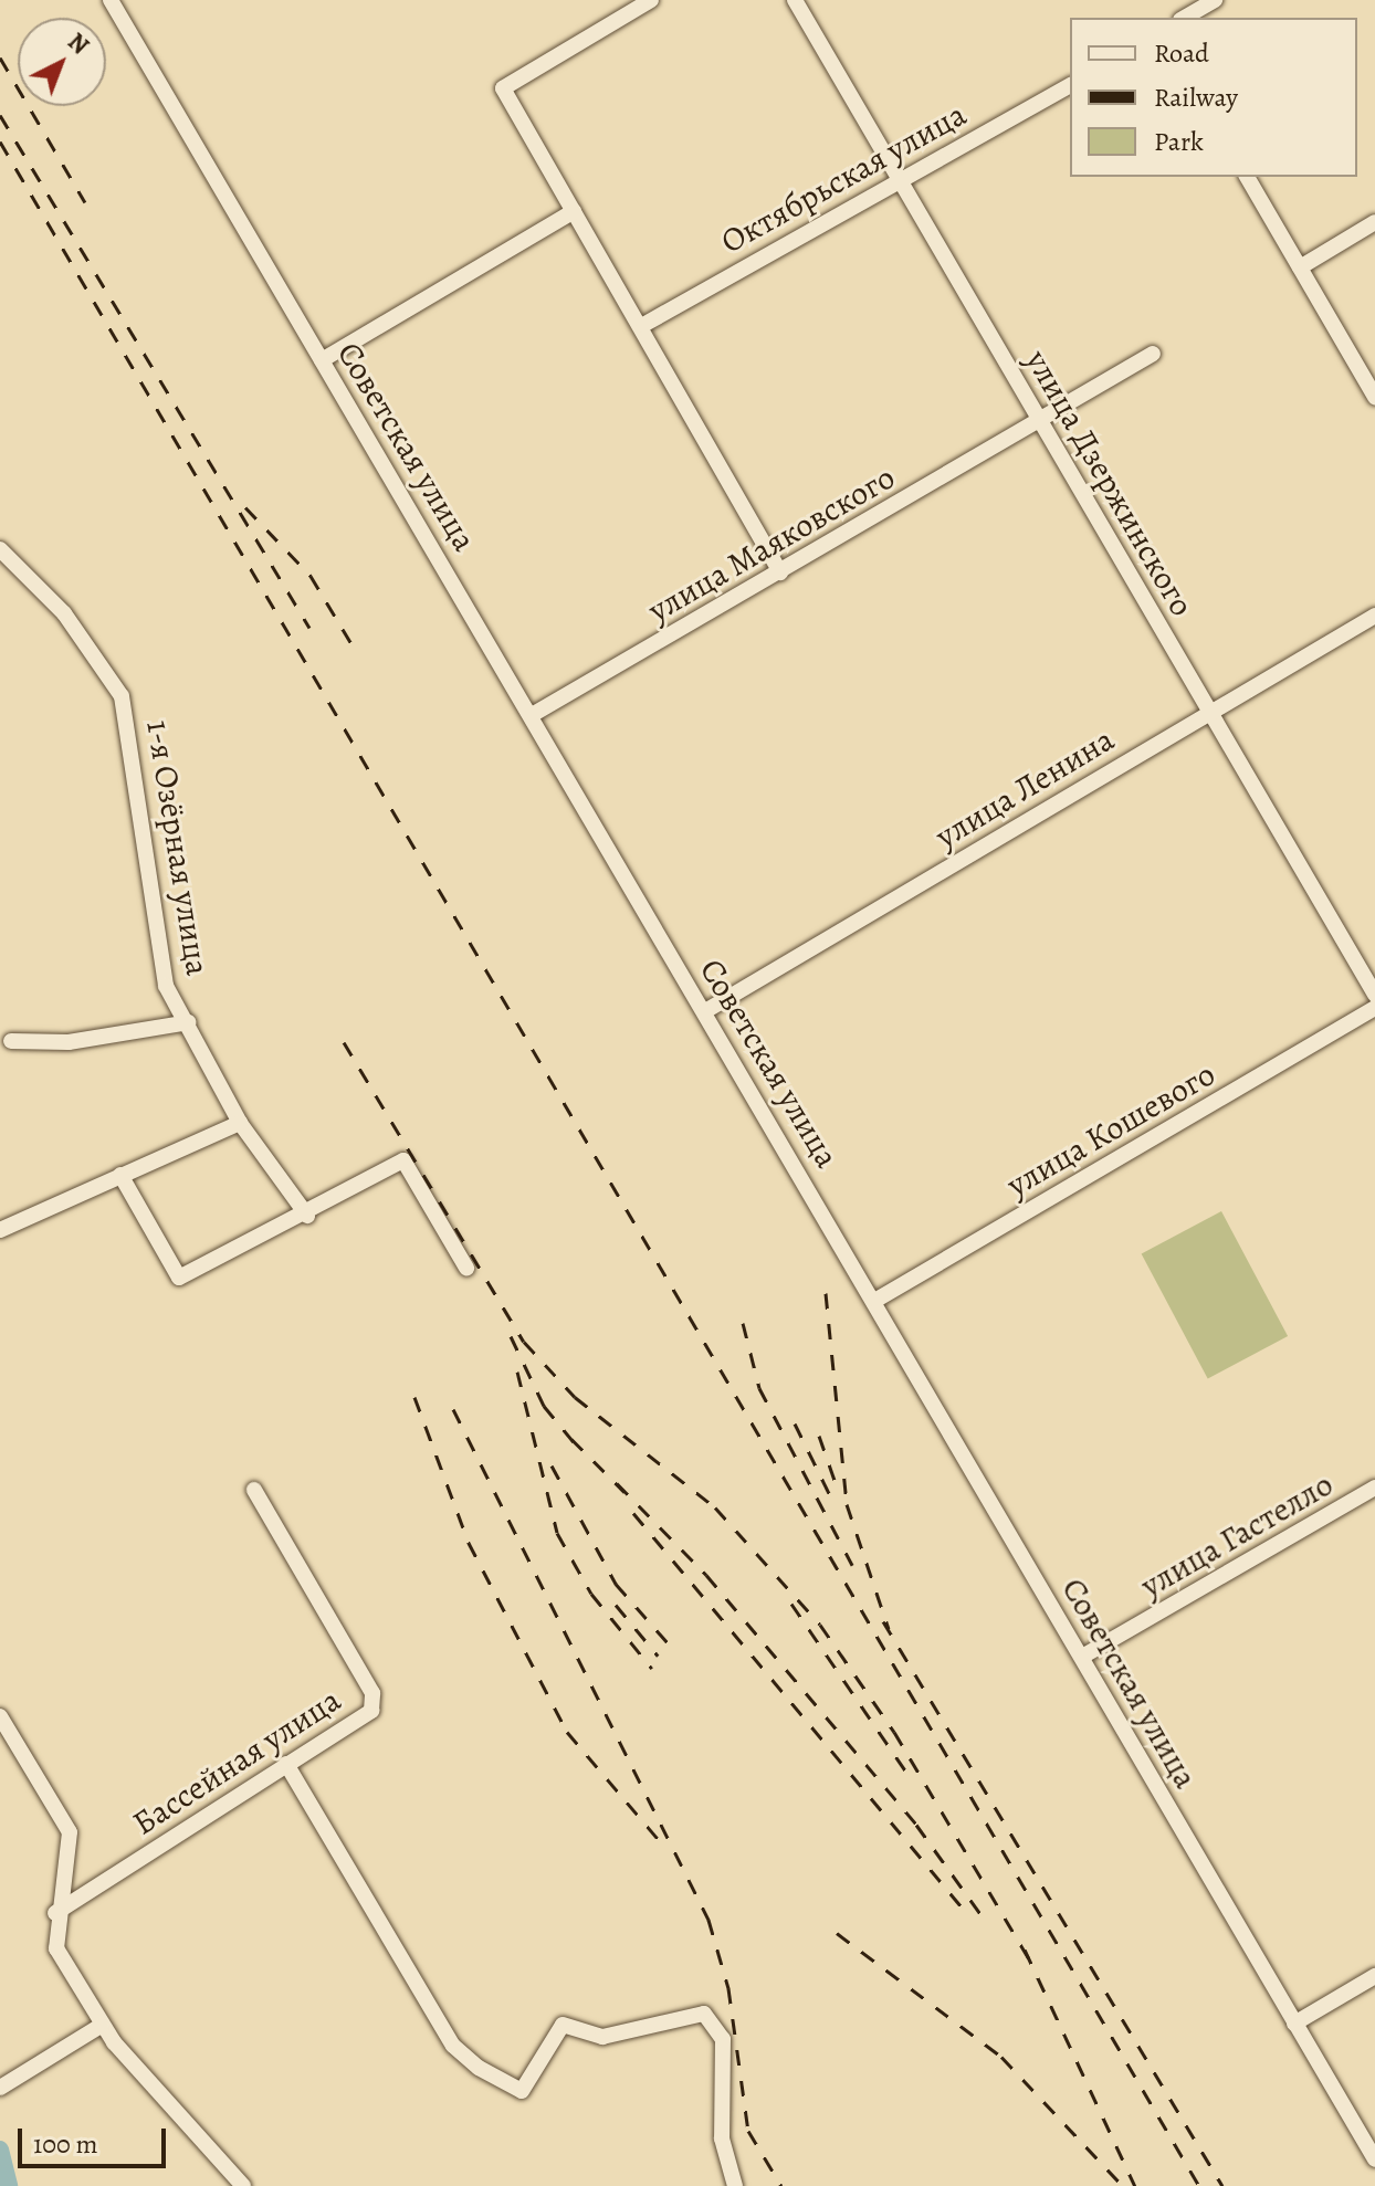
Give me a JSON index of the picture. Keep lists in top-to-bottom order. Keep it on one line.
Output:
{"streets":{"street":["Октябрьская улица","Советская улица","улица Дзержинского","улица Маяковского","улица Ленина","1-я Озёрная улица","улица Кошевого","улица Гастелло","Бассейная улица"]},"crossings":[["Октябрьская улица","улица Дзержинского"],["Советская улица","улица Маяковского"],["Советская улица","улица Ленина"],["Советская улица","улица Кошевого"],["Советская улица","улица Гастелло"],["улица Дзержинского","улица Маяковского"],["улица Дзержинского","улица Ленина"]],"legend":["Road","Railway","Park"],"scale_bar":"100 m","north":"top right"}
